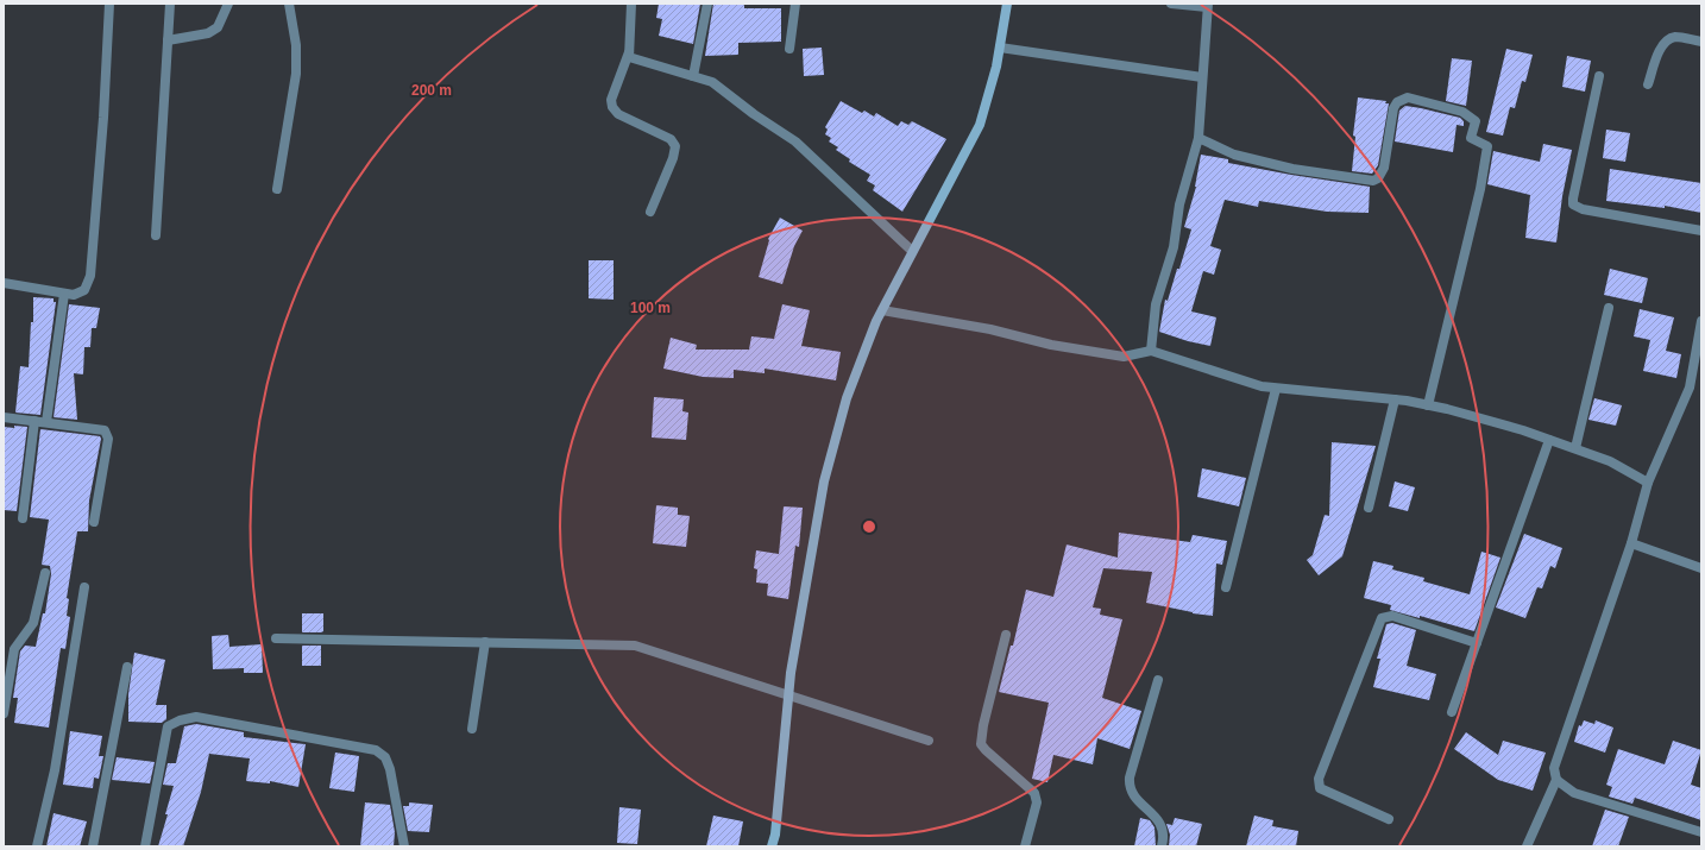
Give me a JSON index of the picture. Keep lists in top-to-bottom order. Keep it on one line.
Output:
{"rings":["200 m","100 m"]}
